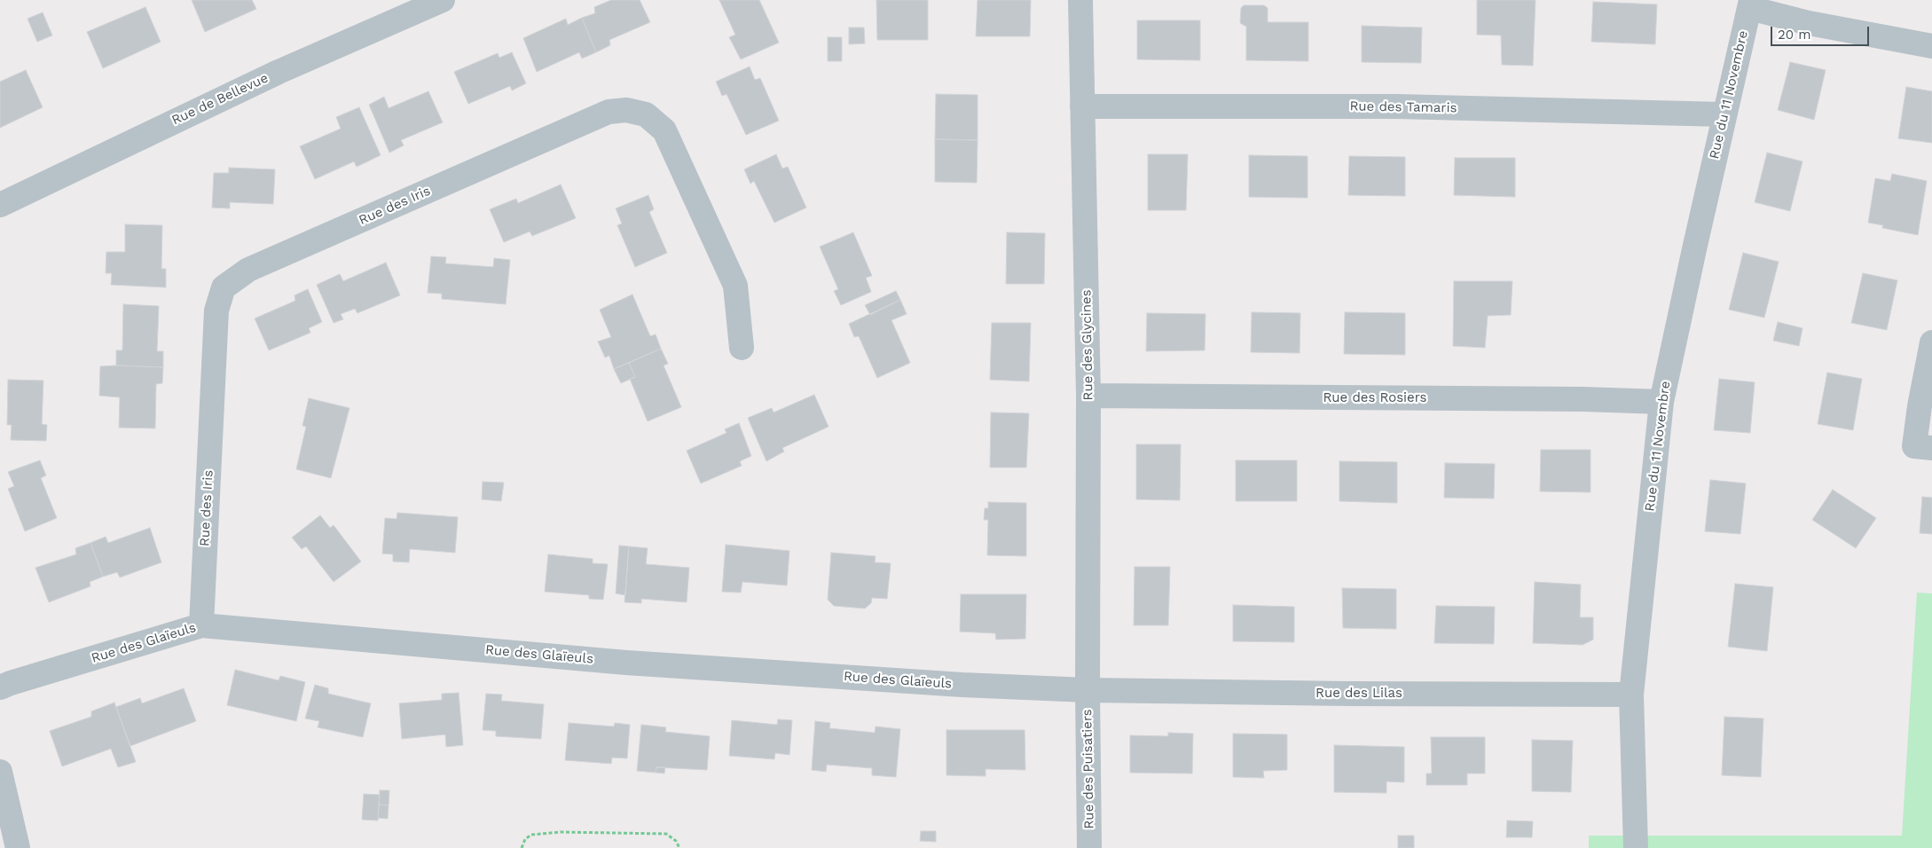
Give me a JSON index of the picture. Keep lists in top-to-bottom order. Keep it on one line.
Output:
{"streets":{"street":["Rue du 11 Novembre","Rue de Bellevue","Rue des Tamaris","Rue des Iris","Rue des Glycines","Rue des Rosiers","Rue des Glaïeuls","Rue des Lilas","Rue des Puisatiers"]},"crossings":[["Rue du 11 Novembre","Rue des Tamaris"],["Rue du 11 Novembre","Rue des Rosiers"],["Rue du 11 Novembre","Rue des Lilas"],["Rue des Tamaris","Rue des Glycines"],["Rue des Iris","Rue des Glaïeuls"],["Rue des Glycines","Rue des Rosiers"],["Rue des Glycines","Rue des Glaïeuls"],["Rue des Glycines","Rue des Lilas"],["Rue des Glycines","Rue des Puisatiers"],["Rue des Glaïeuls","Rue des Lilas"],["Rue des Glaïeuls","Rue des Puisatiers"],["Rue des Lilas","Rue des Puisatiers"]],"scale_bar":"20 m"}
